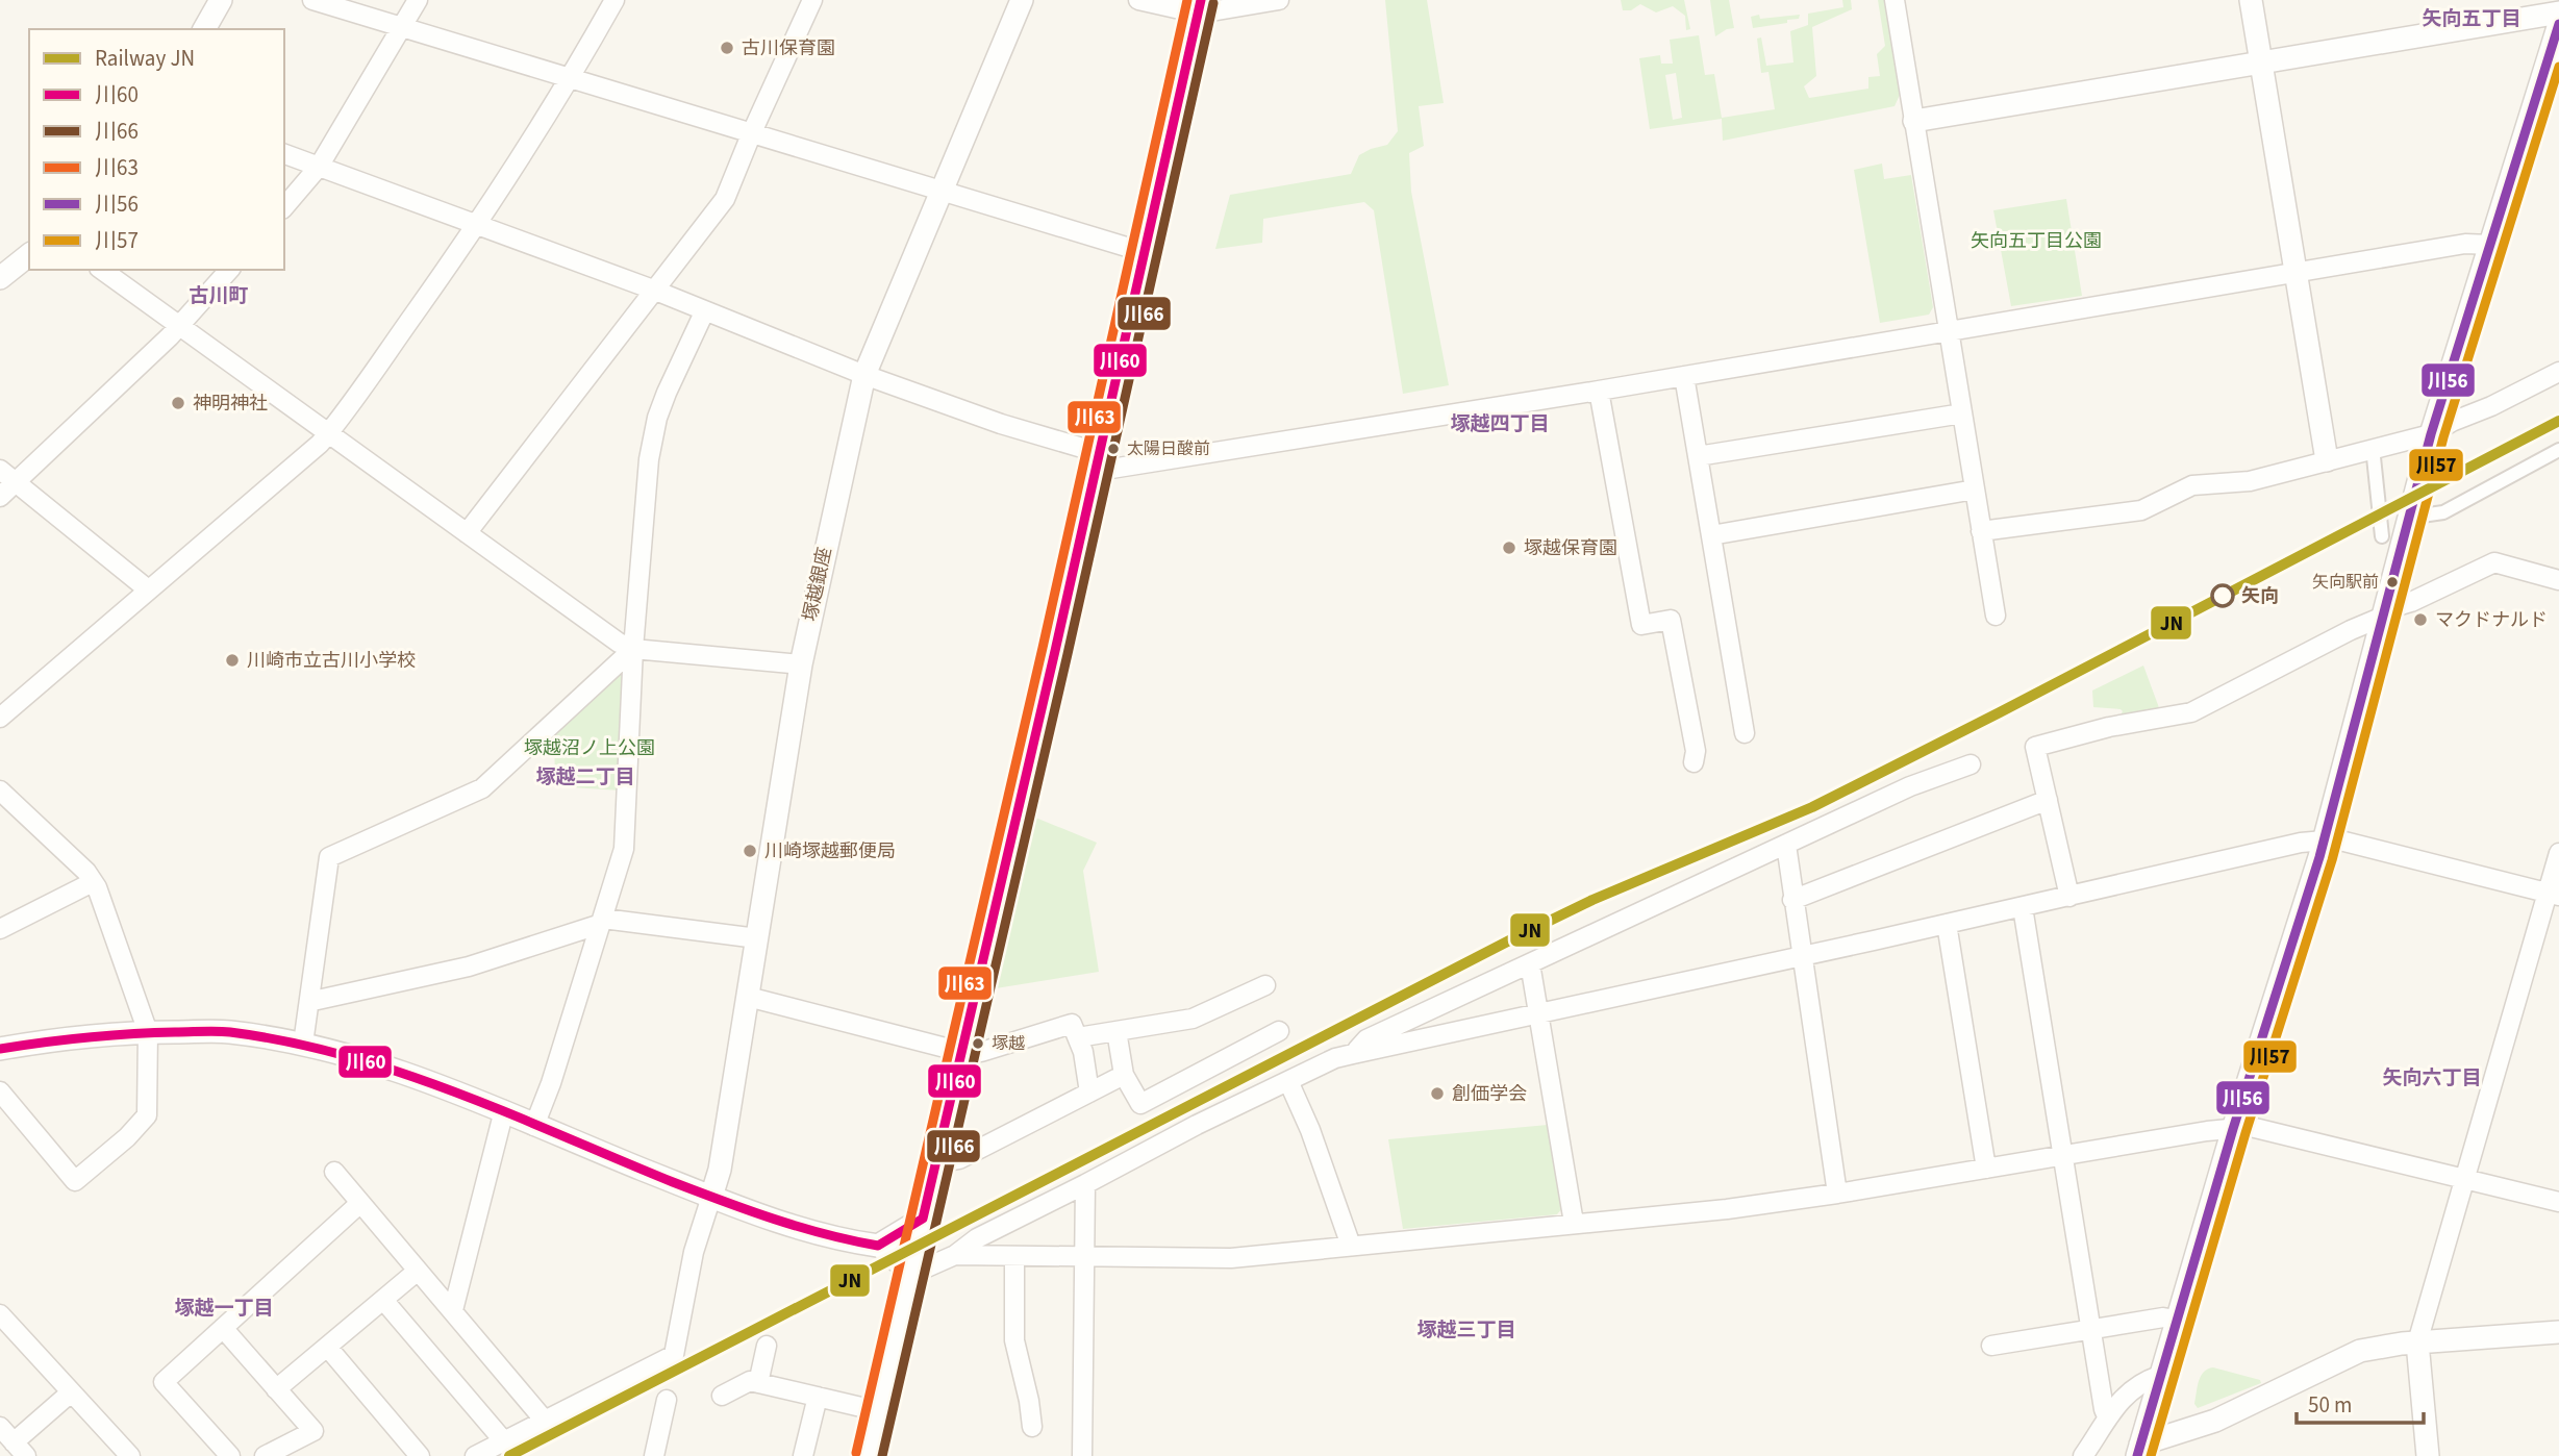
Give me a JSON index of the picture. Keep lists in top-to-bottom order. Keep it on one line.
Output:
{"streets":{"street":["塚越銀座"]},"districts":["矢向五丁目","古川町","塚越四丁目","塚越二丁目","矢向六丁目","塚越一丁目","塚越三丁目"],"parks":["矢向五丁目公園","塚越沼ノ上公園"],"places":["古川保育園","神明神社","太陽日酸前","塚越保育園","矢向駅前","矢向","マクドナルド","川崎市立古川小学校","川崎塚越郵便局","塚越","創価学会"],"lines":["transit line 川60","transit line 川63","transit line 川66","transit line 川56","transit line 川57","rail line JN"],"legend":["Railway JN","川60","川66","川63","川56","川57"],"scale_bar":"50 m"}
